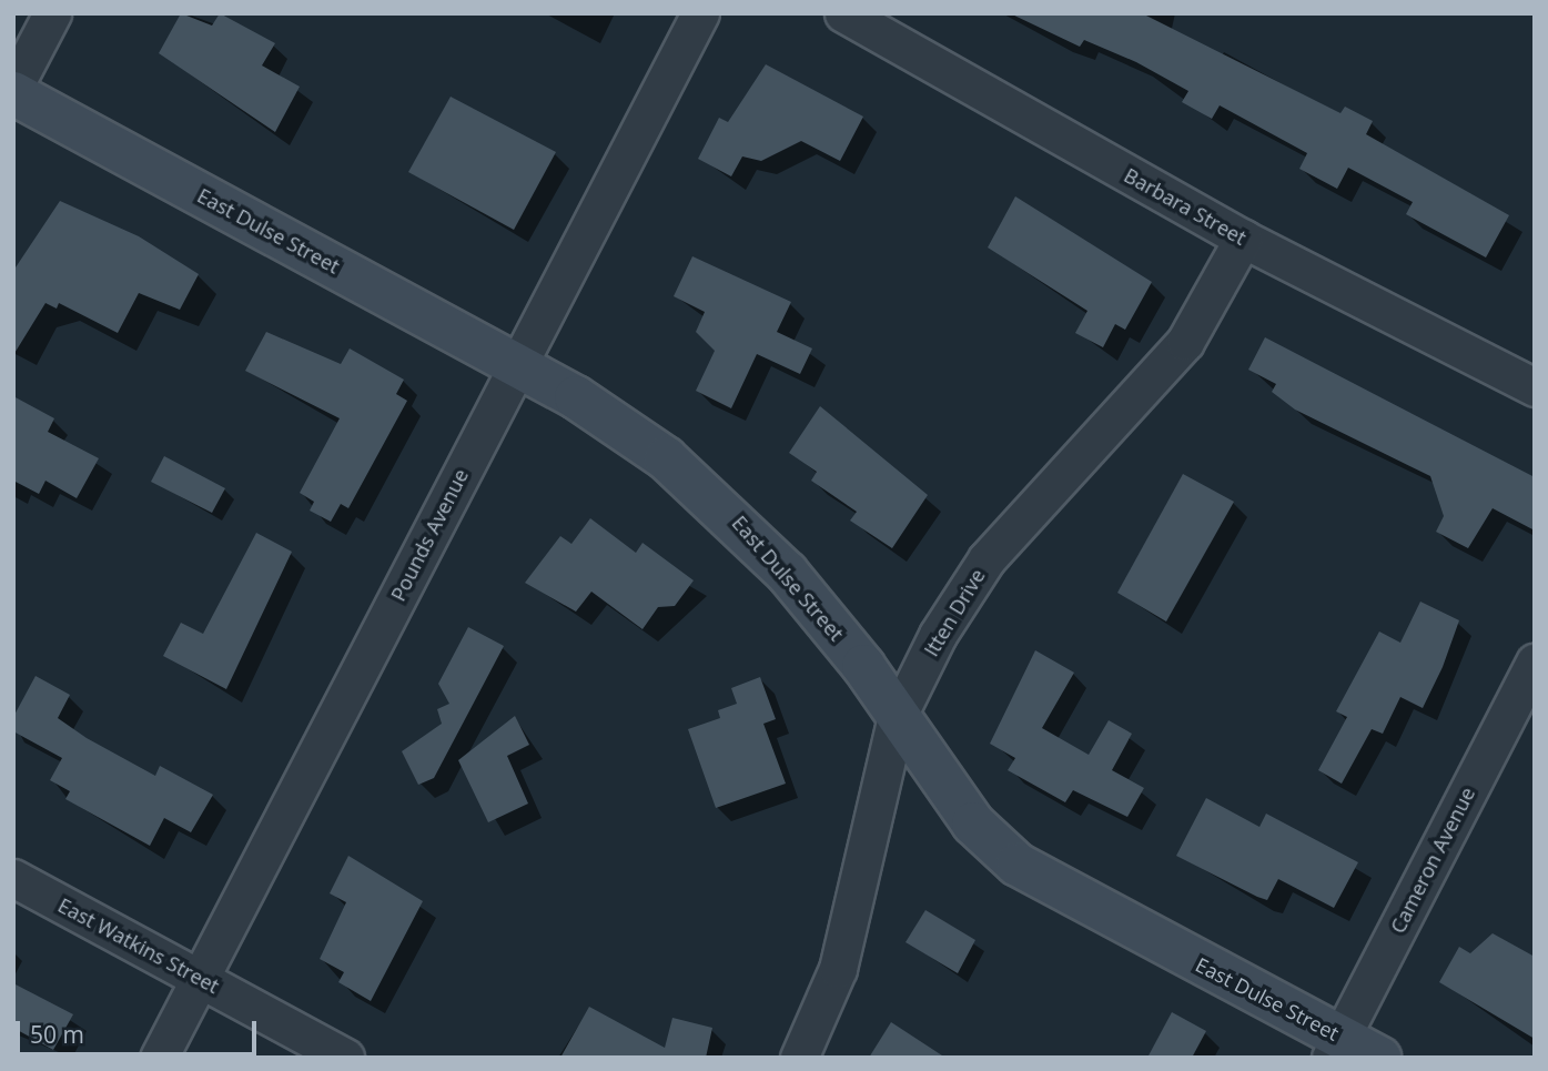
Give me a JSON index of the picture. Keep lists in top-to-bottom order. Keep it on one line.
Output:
{"streets":{"street":["Barbara Street","East Dulse Street","Pounds Avenue","Itten Drive","Cameron Avenue","East Watkins Street"]},"crossings":[["Barbara Street","Itten Drive"],["East Dulse Street","Pounds Avenue"],["East Dulse Street","Itten Drive"],["East Dulse Street","Cameron Avenue"],["Pounds Avenue","East Watkins Street"]],"scale_bar":"50 m"}
